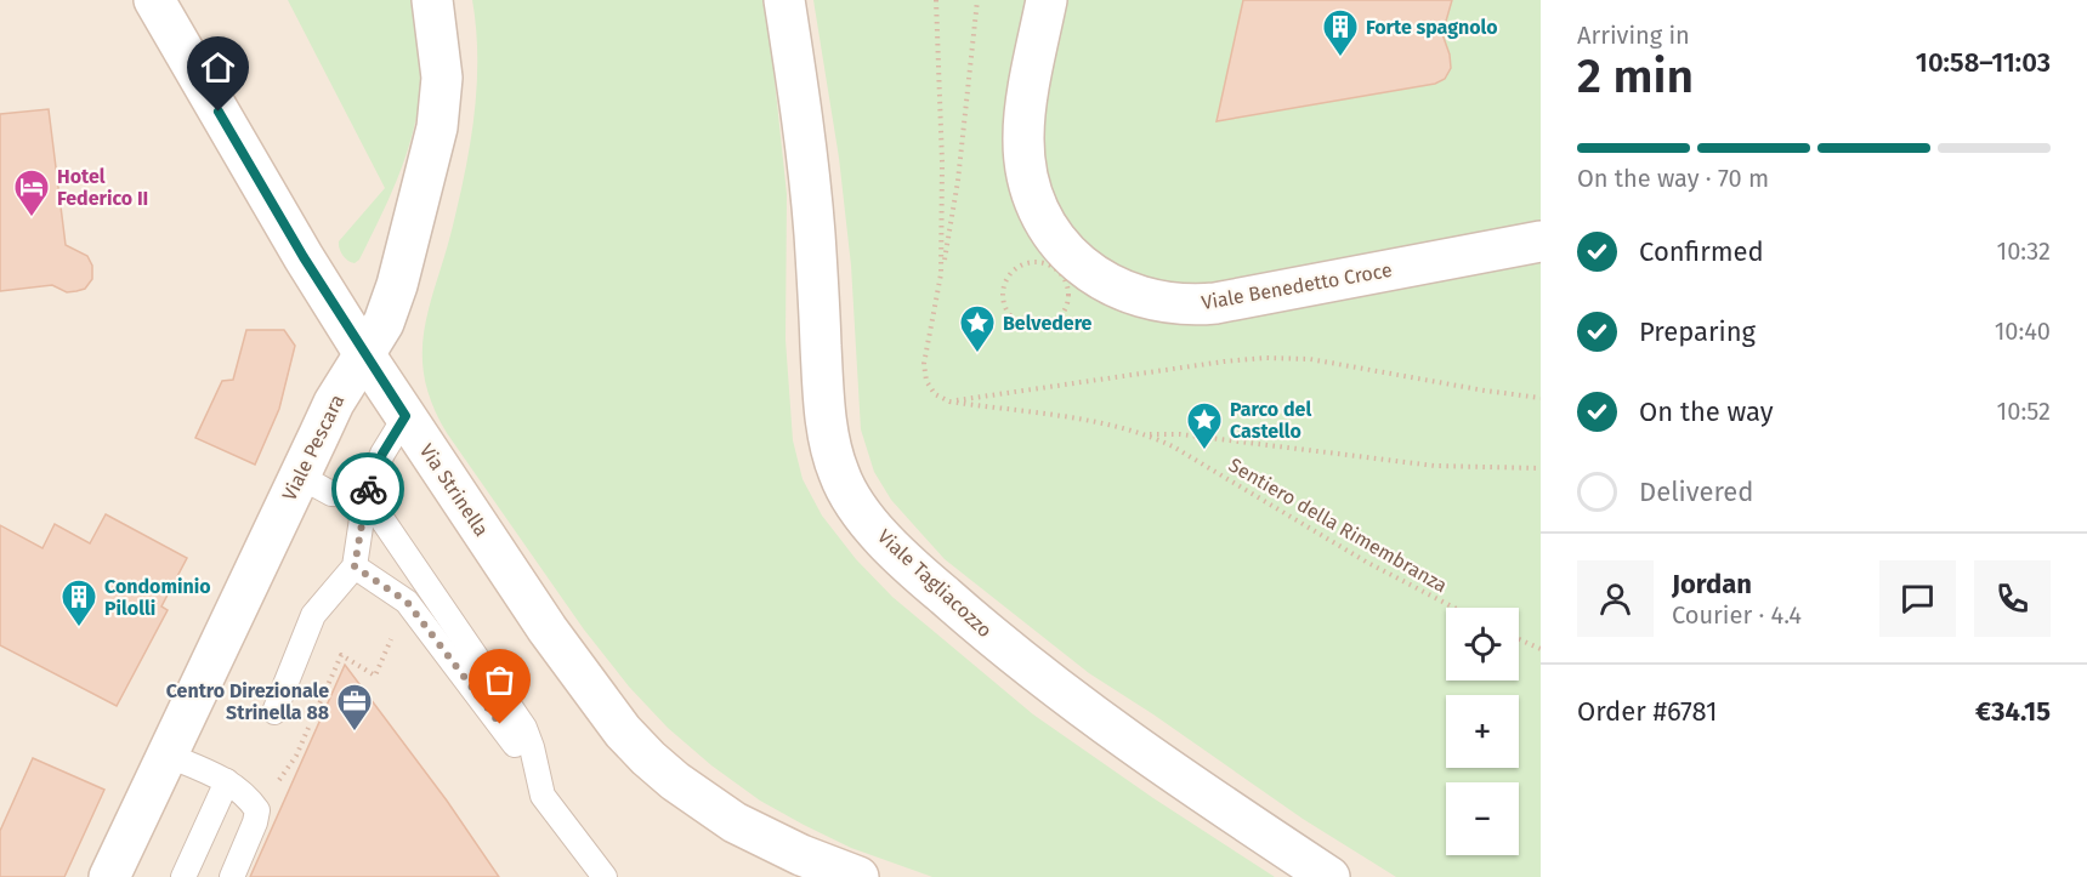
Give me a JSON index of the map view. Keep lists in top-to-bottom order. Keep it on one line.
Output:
{"streets":{"street":["Viale Benedetto Croce","Viale Pescara","Via Strinella","Viale Tagliacozzo"],"path":["Sentiero della Rimembranza"]},"crossings":[["Viale Pescara","Via Strinella"]],"places":{"building":["Forte spagnolo","Condominio Pilolli"],"hotel":["Hotel Federico II"],"place":["Belvedere","Parco del Castello"],"office":["Centro Direzionale Strinella 88"]},"page":{"heading":["2 min","Arriving in","10:58–11:03"],"panel":["Jordan","Courier · 4.4","Order #6781","€34.15"],"bar":"On the way · 70 m","list":[["Confirmed","10:32"],["Preparing","10:40"],["On the way","10:52"],"Delivered"],"map_buttons":["+","−"]}}
